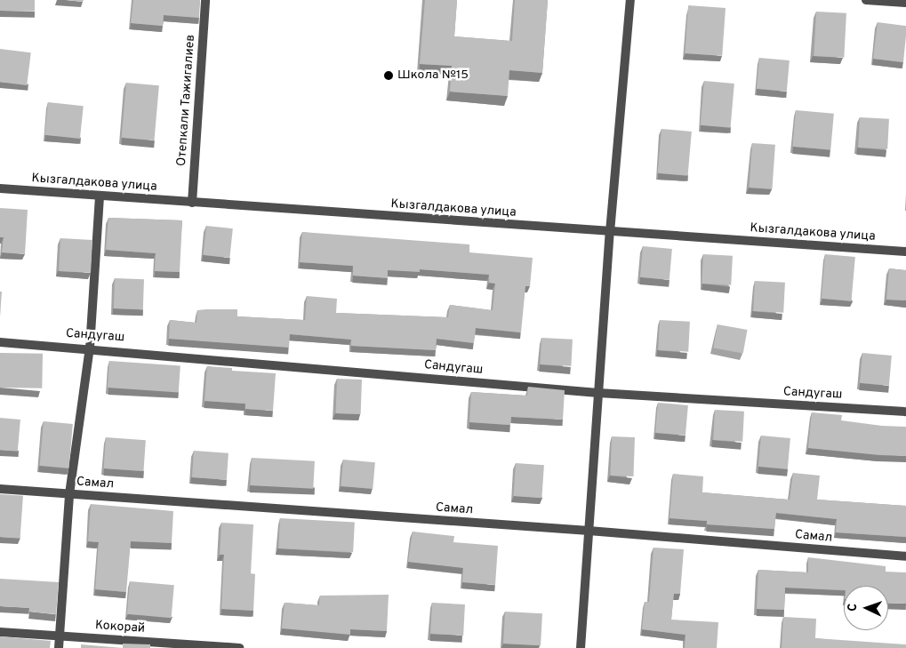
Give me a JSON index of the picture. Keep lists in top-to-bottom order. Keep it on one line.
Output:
{"streets":{"street":["Отепкали Тажигалиев","Кызгалдакова улица","Сандугаш","Самал","Кокорай"]},"crossings":[["Отепкали Тажигалиев","Кызгалдакова улица"]],"places":["Школа №15"],"north":"left"}
